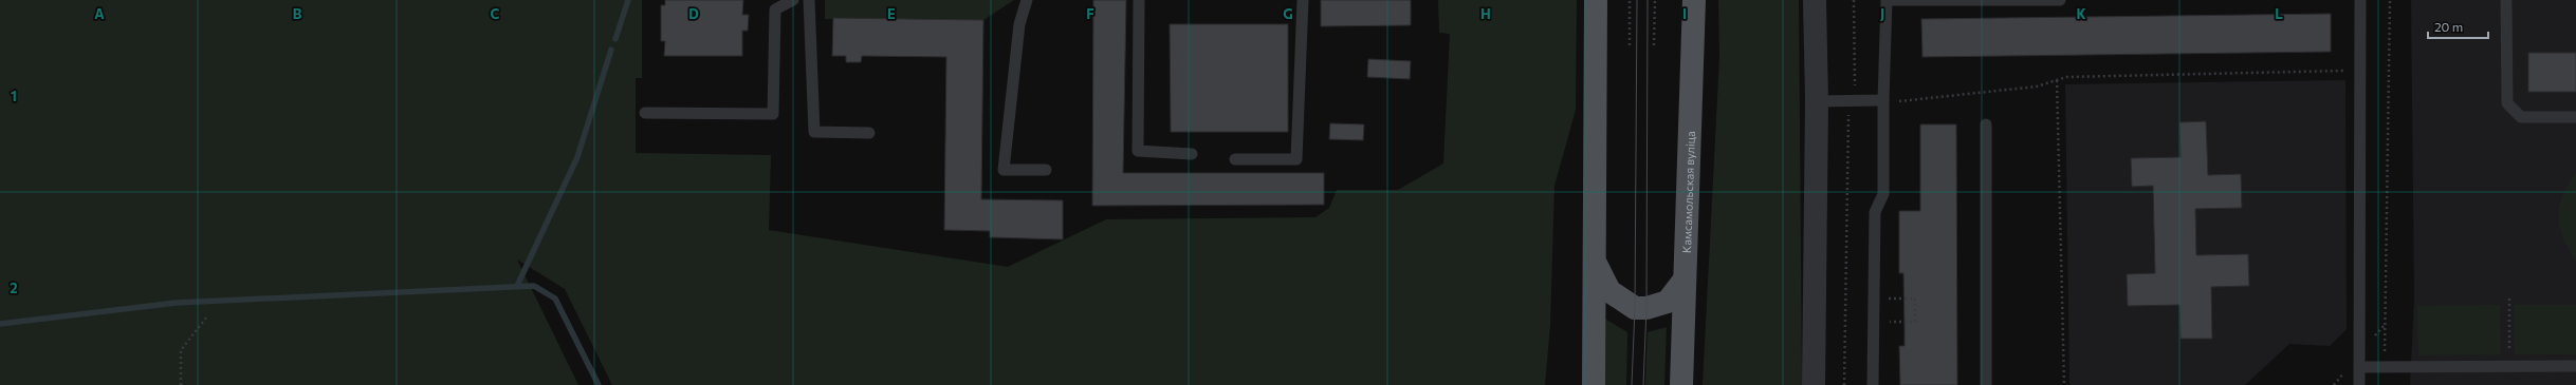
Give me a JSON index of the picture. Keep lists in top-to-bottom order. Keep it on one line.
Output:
{"streets":{"main road":["Камсамольская вуліца"]},"scale_bar":"20 m","grid":{"columns":["A","B","C","D","E","F","G","H","I","J","K","L"],"rows":["1","2"]}}
